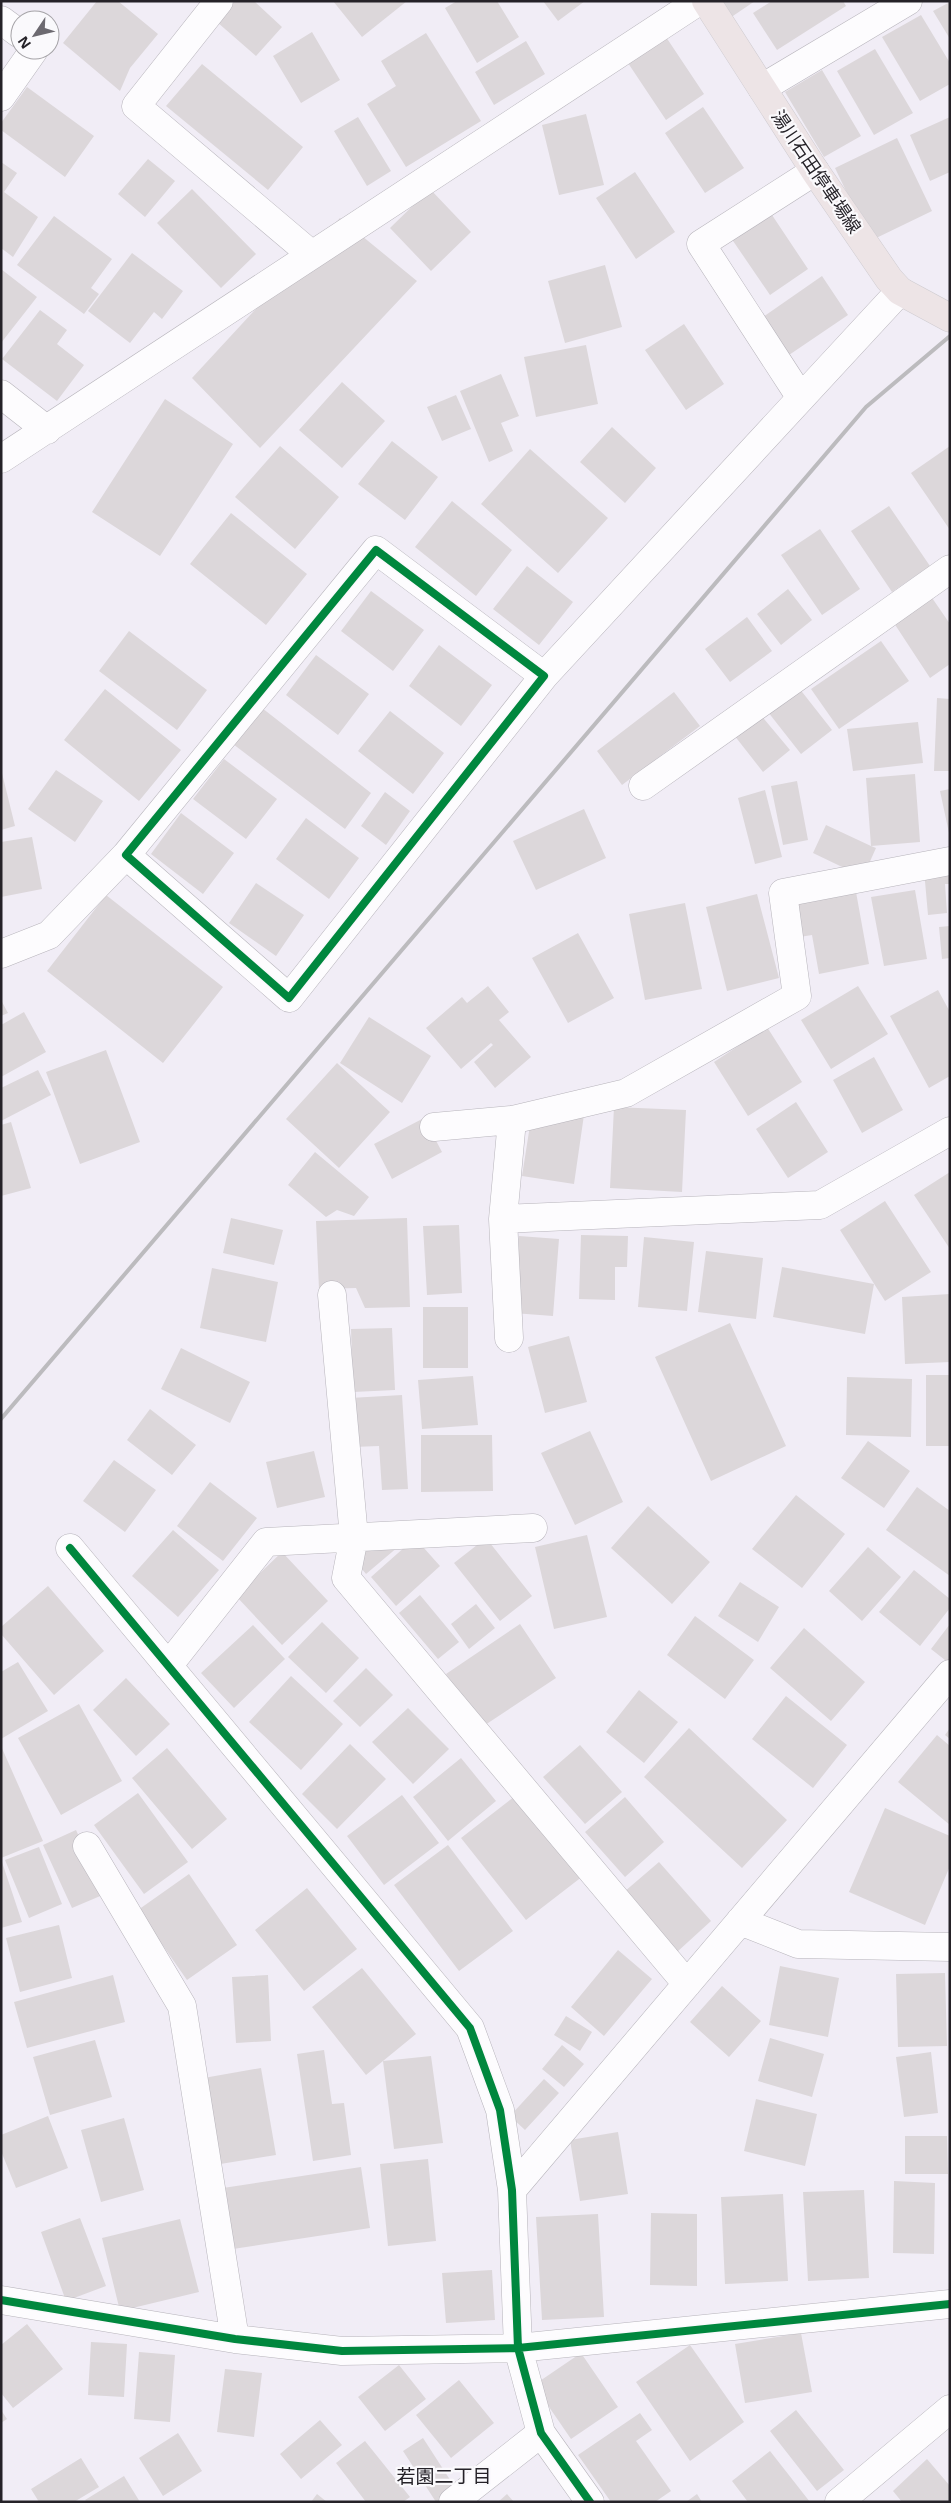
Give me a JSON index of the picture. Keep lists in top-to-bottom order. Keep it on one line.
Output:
{"streets":{"main road":["湯川石田停車場線"]},"districts":["若園二丁目"],"north":"bottom left"}
